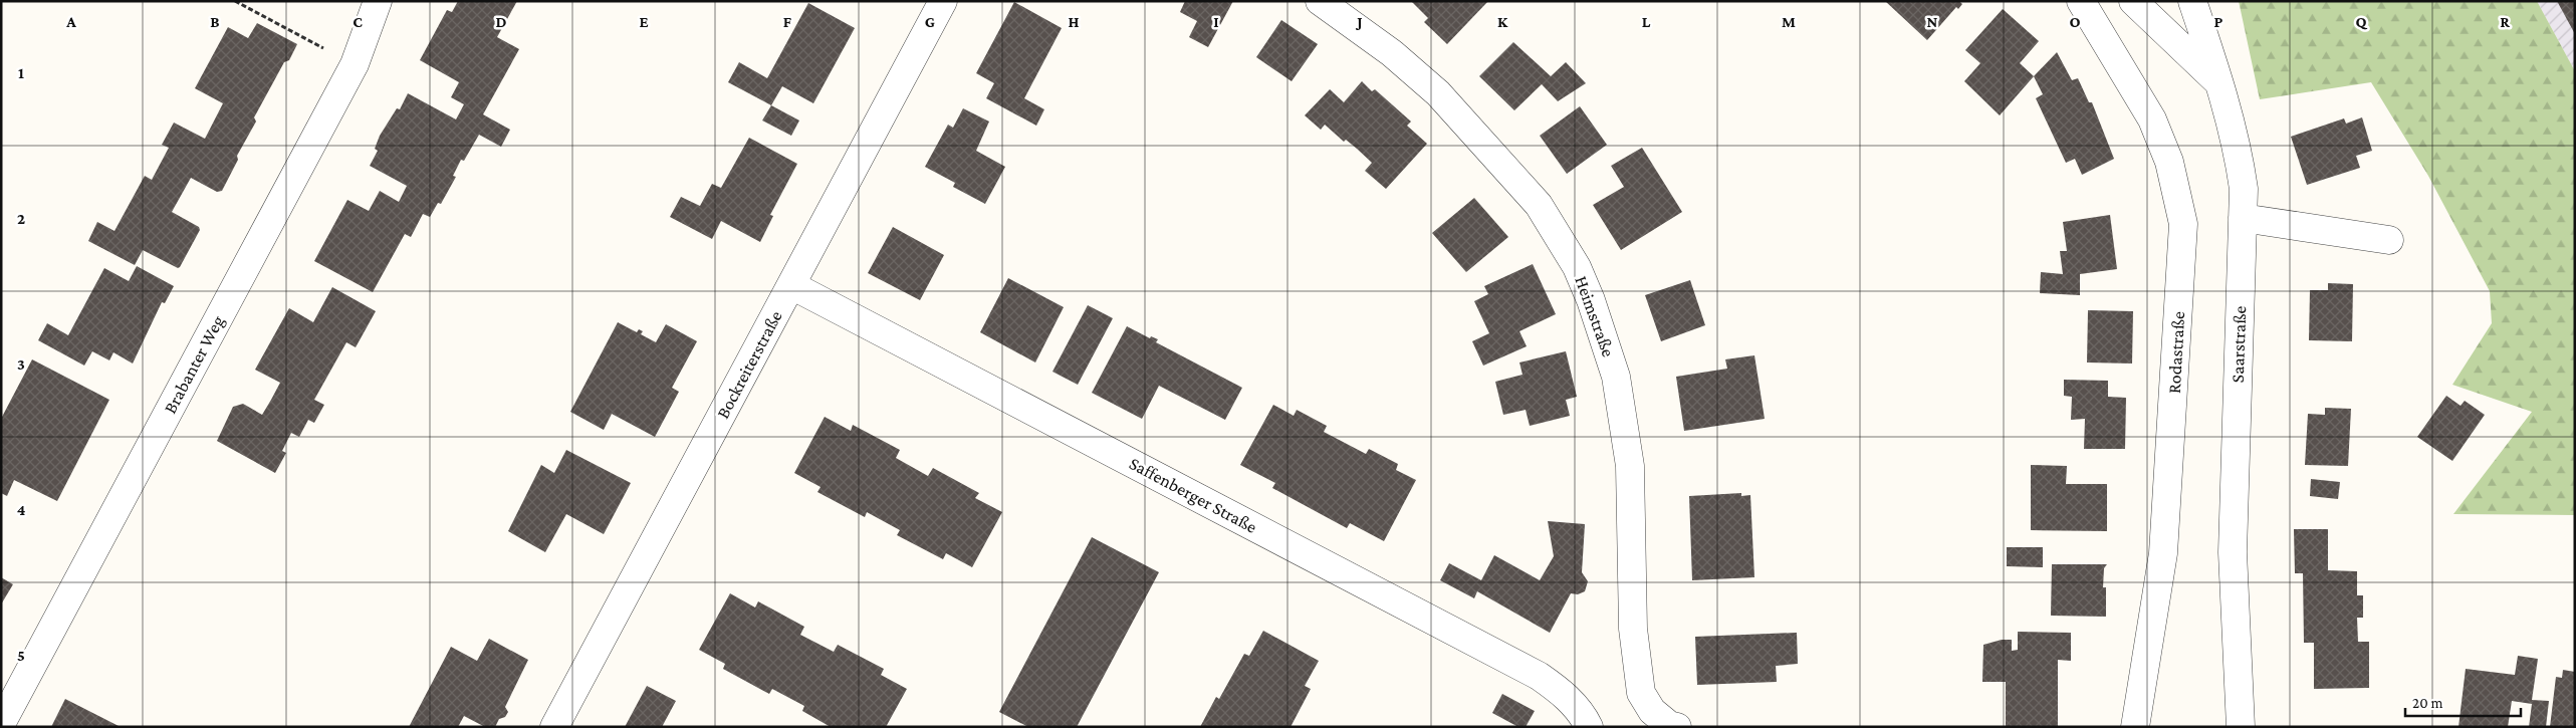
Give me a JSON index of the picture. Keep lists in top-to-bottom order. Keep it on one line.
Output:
{"streets":{"street":["Heimstraße","Saarstraße","Rodastraße","Brabanter Weg","Bockreiterstraße","Saffenberger Straße"]},"crossings":[["Bockreiterstraße","Saffenberger Straße"]],"scale_bar":"20 m","grid":{"columns":["A","B","C","D","E","F","G","H","I","J","K","L","M","N","O","P","Q","R"],"rows":["1","2","3","4","5"]}}
